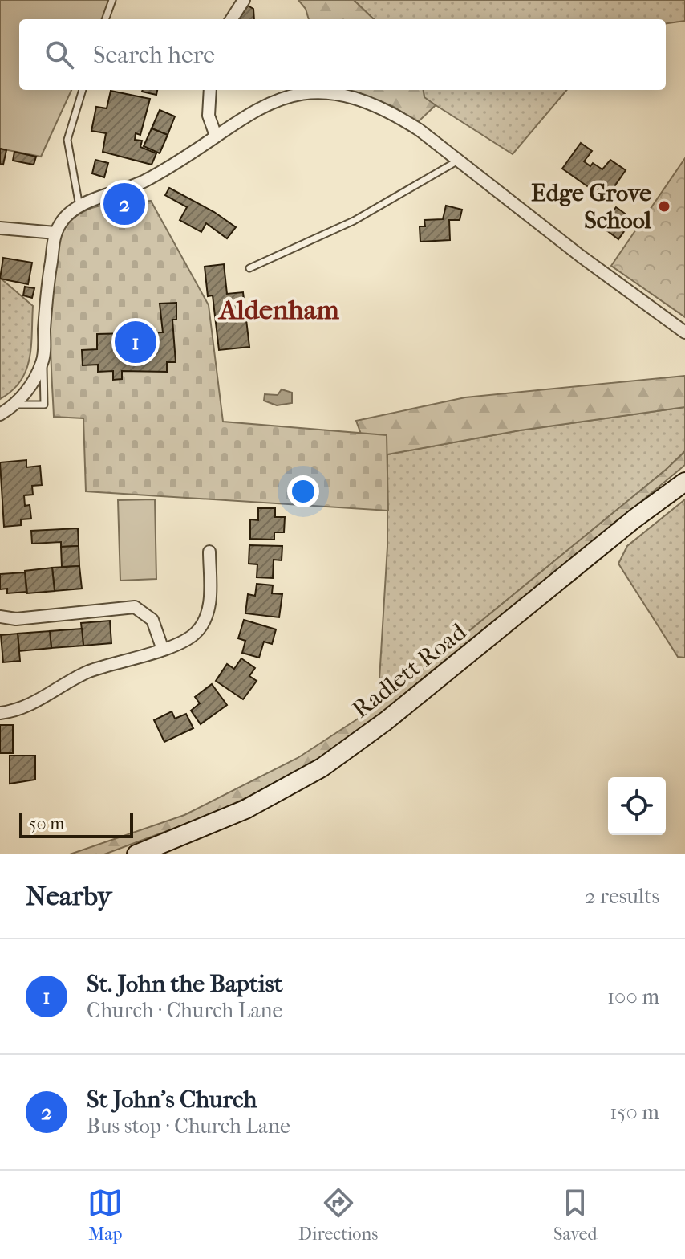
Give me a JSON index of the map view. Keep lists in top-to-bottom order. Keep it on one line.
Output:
{"streets":{"main road":["Radlett Road"]},"districts":["Aldenham"],"places":["Edge Grove School"],"scale_bar":"50 m","page":{"search":"Search here","pins":["2","1"],"scale":"50 m","heading":["Nearby","2 results"],"list":[{"mark":"1","name":"St. John the Baptist","note":"Church · Church Lane","value":"100 m"},{"mark":"2","name":"St John's Church","note":"Bus stop · Church Lane","value":"150 m"}],"nav":["Map","Directions","Saved"]}}
